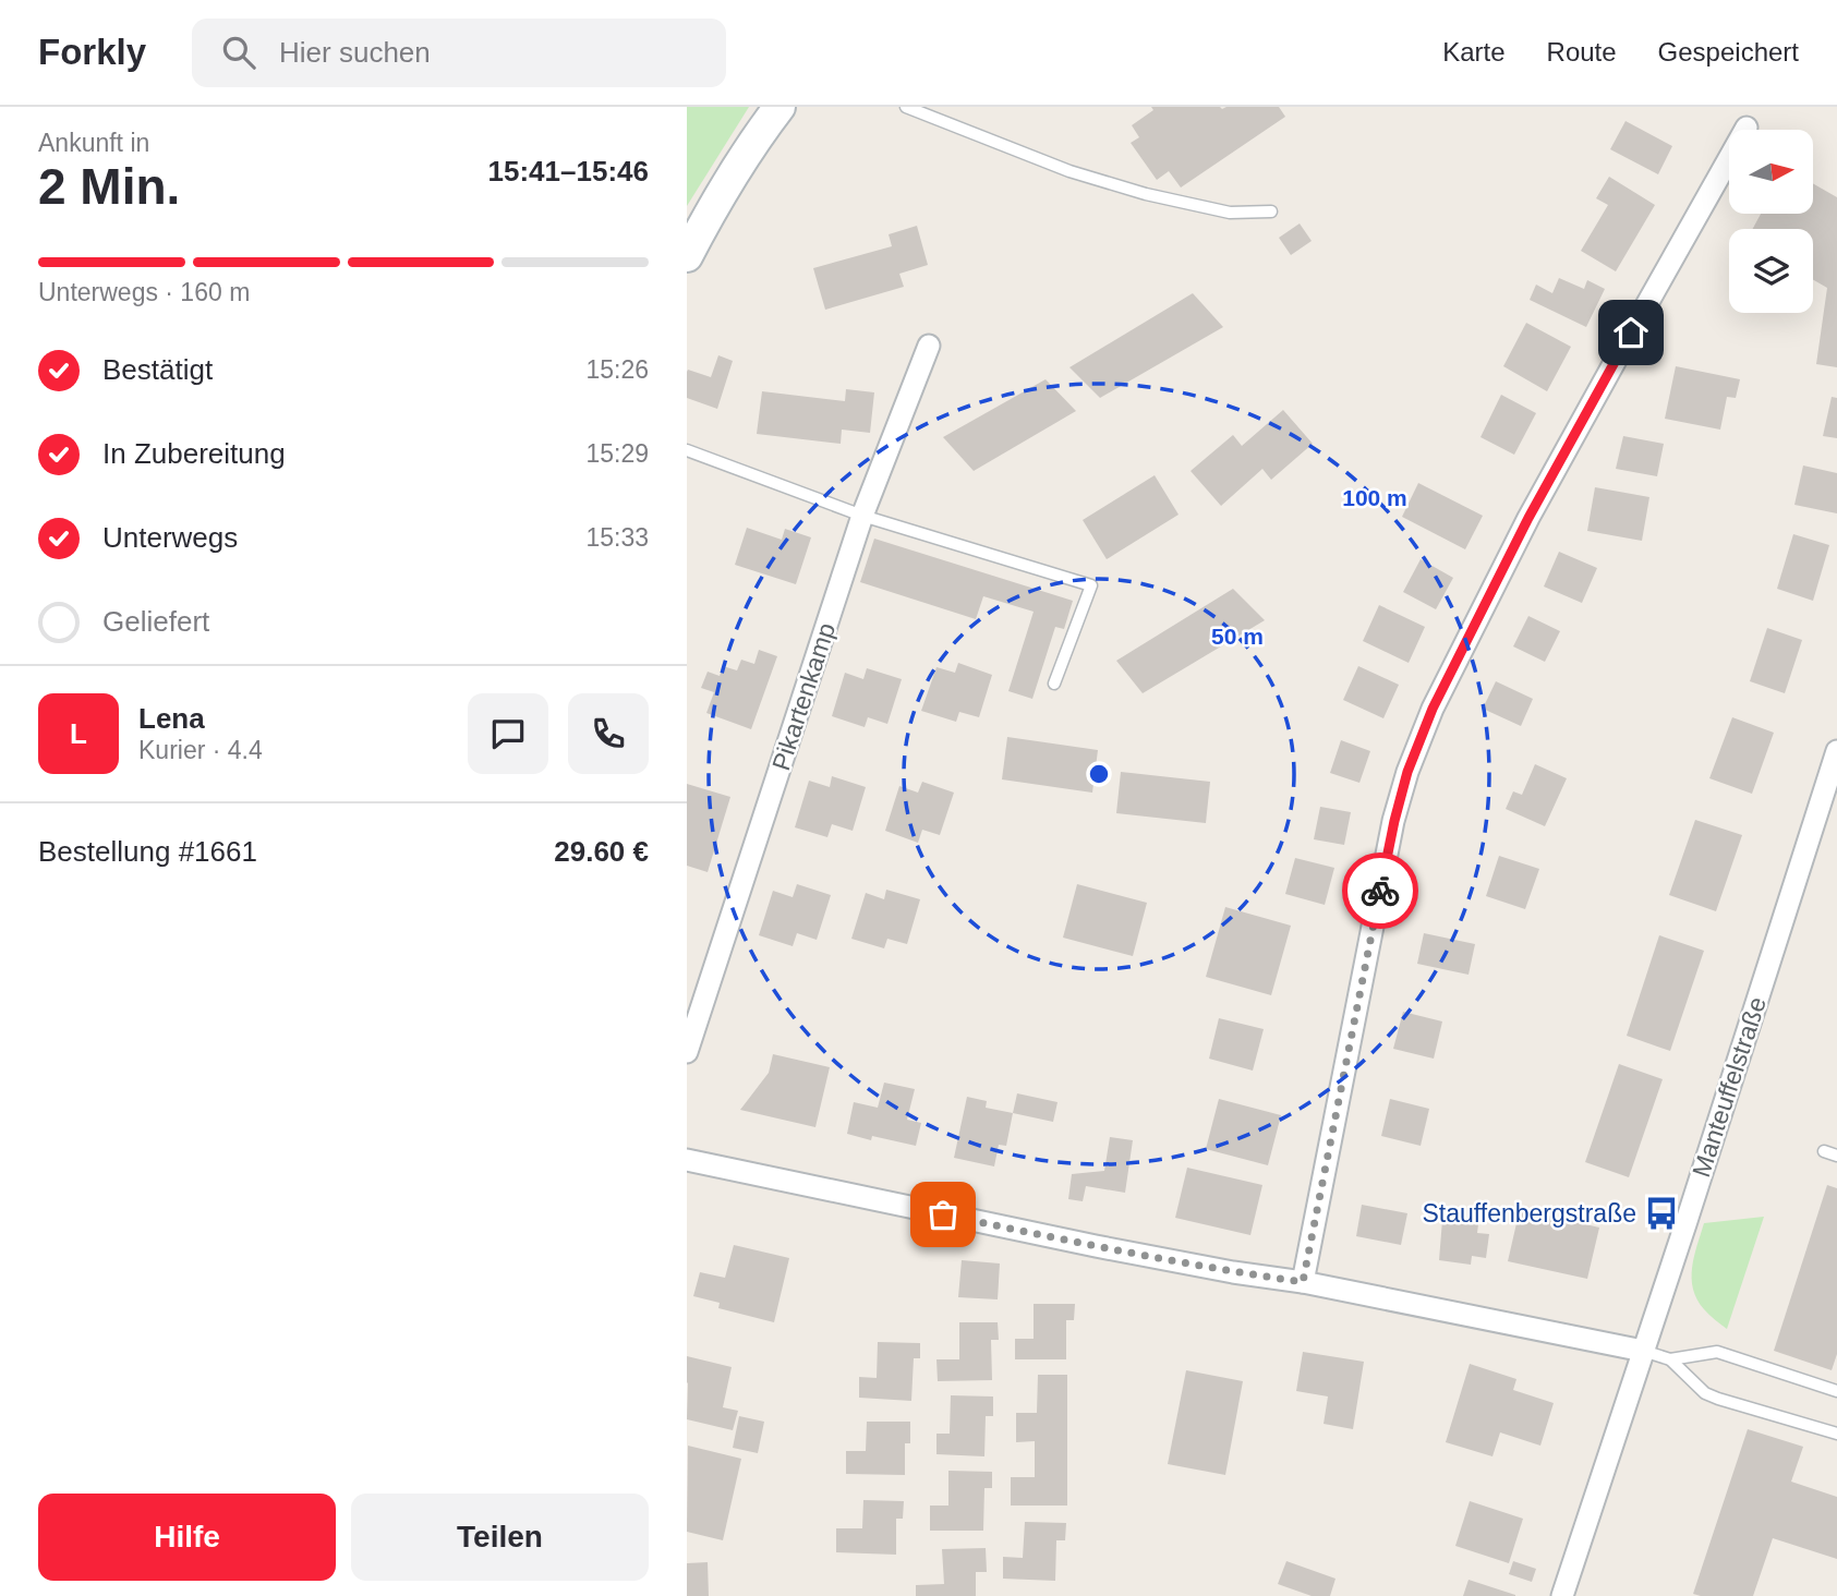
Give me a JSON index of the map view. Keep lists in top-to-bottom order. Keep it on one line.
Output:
{"streets":{"street":["Pikartenkamp","Manteuffelstraße"]},"places":{"bus stop":["Stauffenbergstraße"]},"north":"right","page":{"header":"Forkly","search":"Hier suchen","nav":["Karte","Route","Gespeichert"],"heading":["2 Min.","Ankunft in","15:41–15:46"],"panel":["Lena","Kurier · 4.4","Bestellung #1661","29.60 €"],"bar":"Unterwegs · 160 m","list":[["Bestätigt","15:26"],["In Zubereitung","15:29"],["Unterwegs","15:33"],"Geliefert"],"round":"L","buttons":["Hilfe","Teilen"]},"rings":["100 m","50 m"]}
